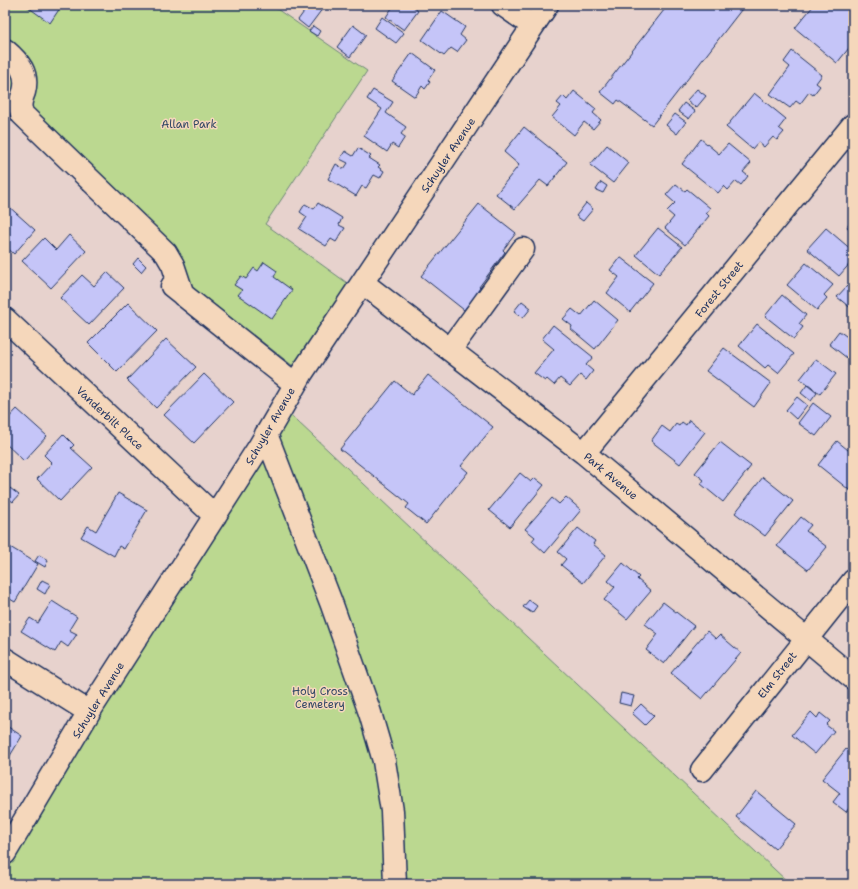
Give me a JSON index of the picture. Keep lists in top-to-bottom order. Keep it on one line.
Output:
{"streets":{"street":["Schuyler Avenue","Forest Street","Vanderbilt Place","Park Avenue","Elm Street"]},"crossings":[["Schuyler Avenue","Vanderbilt Place"],["Schuyler Avenue","Park Avenue"],["Forest Street","Park Avenue"],["Park Avenue","Elm Street"]],"parks":["Allan Park","Holy Cross Cemetery"]}
